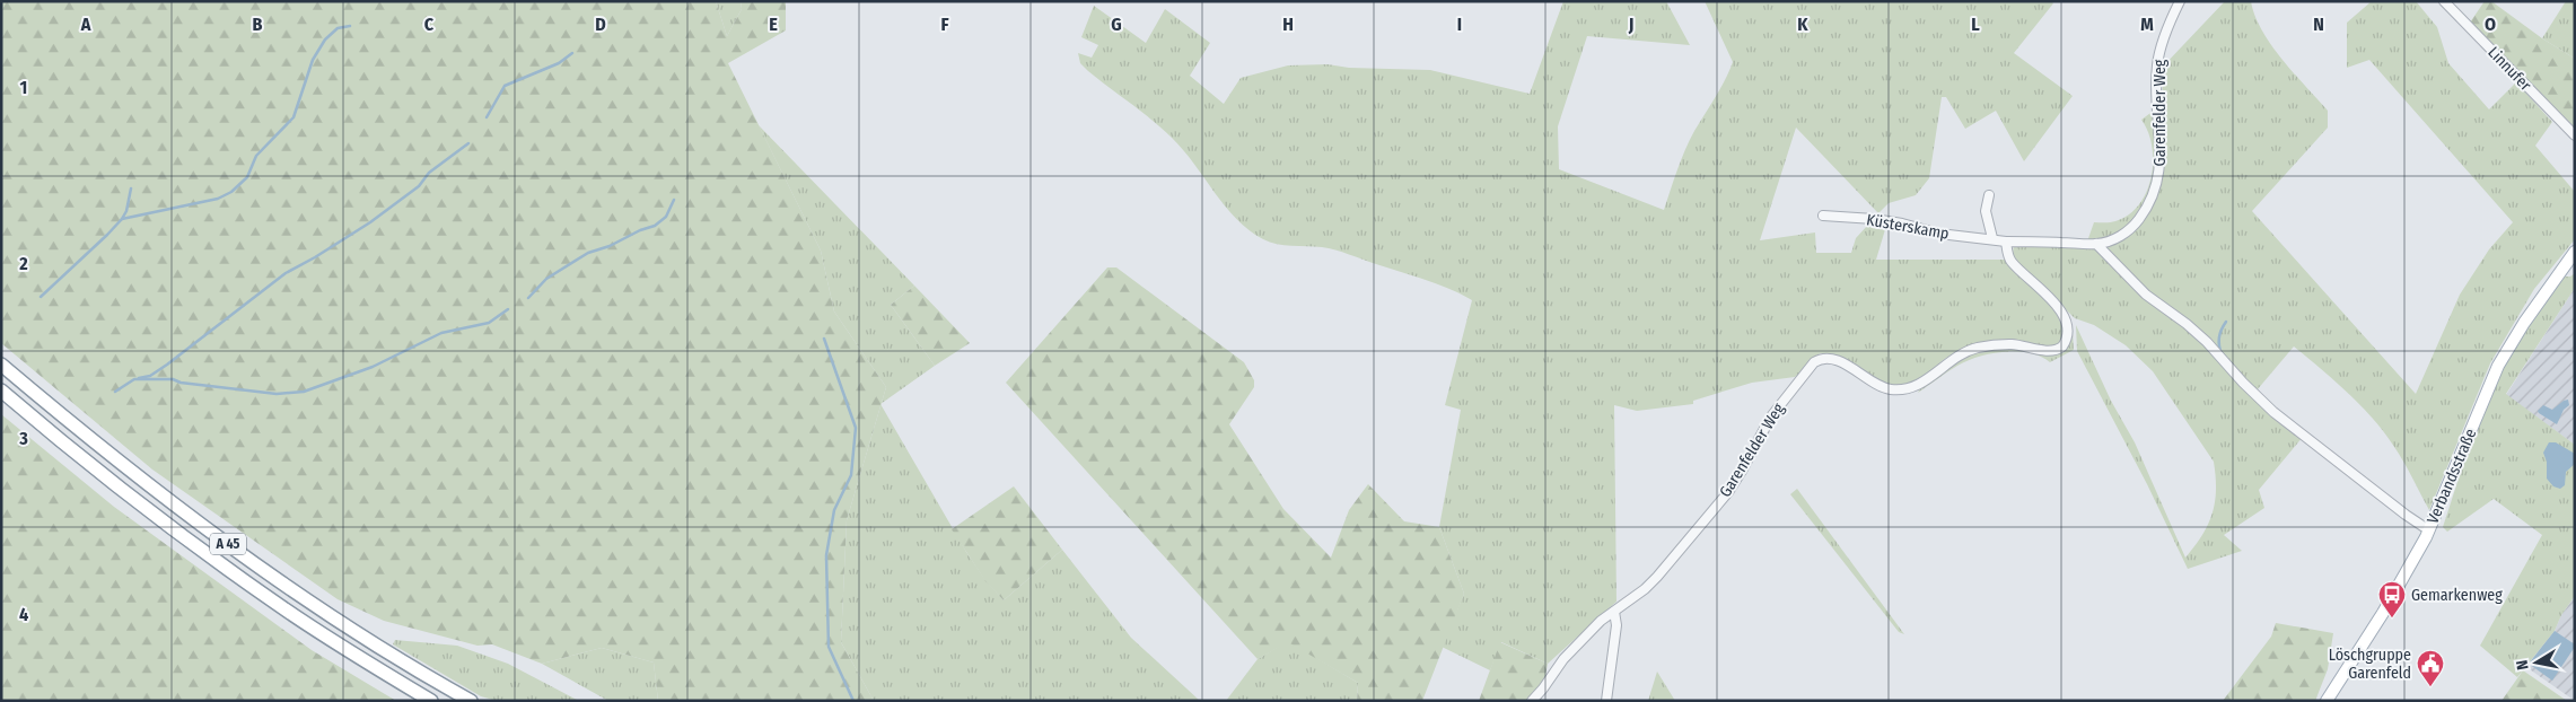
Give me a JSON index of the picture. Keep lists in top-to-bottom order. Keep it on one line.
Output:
{"streets":{"highway":["A 45"],"main road":["Verbandsstraße"],"street":["Linnufer","Garenfelder Weg","Küsterskamp"]},"crossings":[["Garenfelder Weg","Küsterskamp"]],"places":{"bus stop":["Gemarkenweg"],"public building":["Löschgruppe Garenfeld"]},"north":"left","grid":{"columns":["A","B","C","D","E","F","G","H","I","J","K","L","M","N","O"],"rows":["1","2","3","4"]}}
